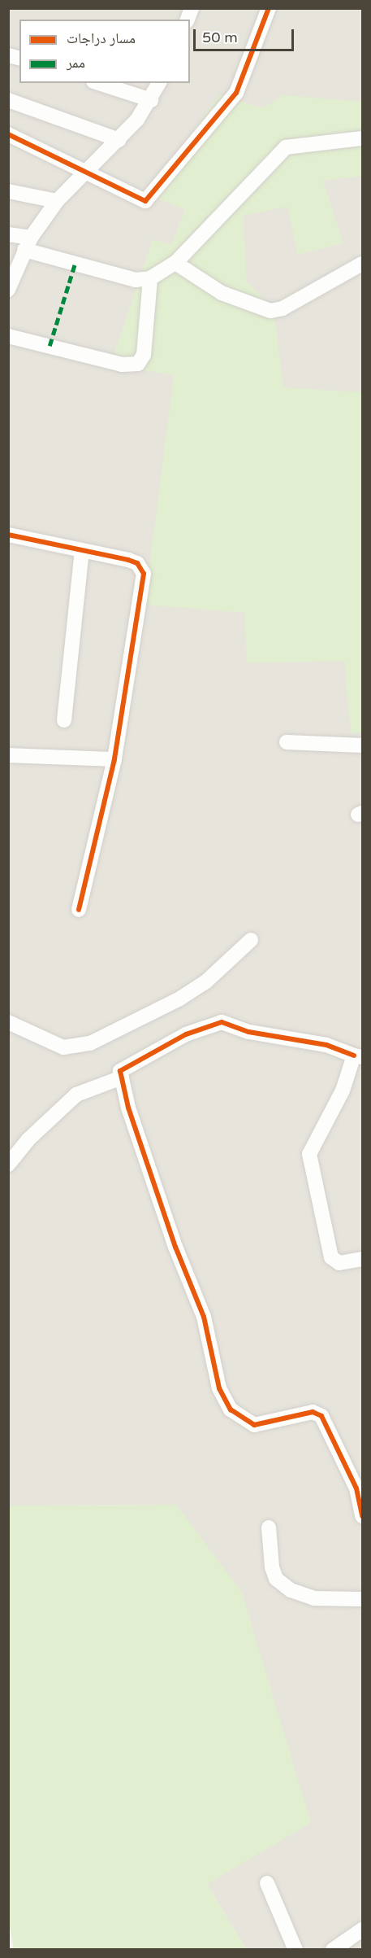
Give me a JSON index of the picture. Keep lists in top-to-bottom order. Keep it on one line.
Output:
{"legend":["مسار دراجات","ممر"],"scale_bar":"50 m"}
